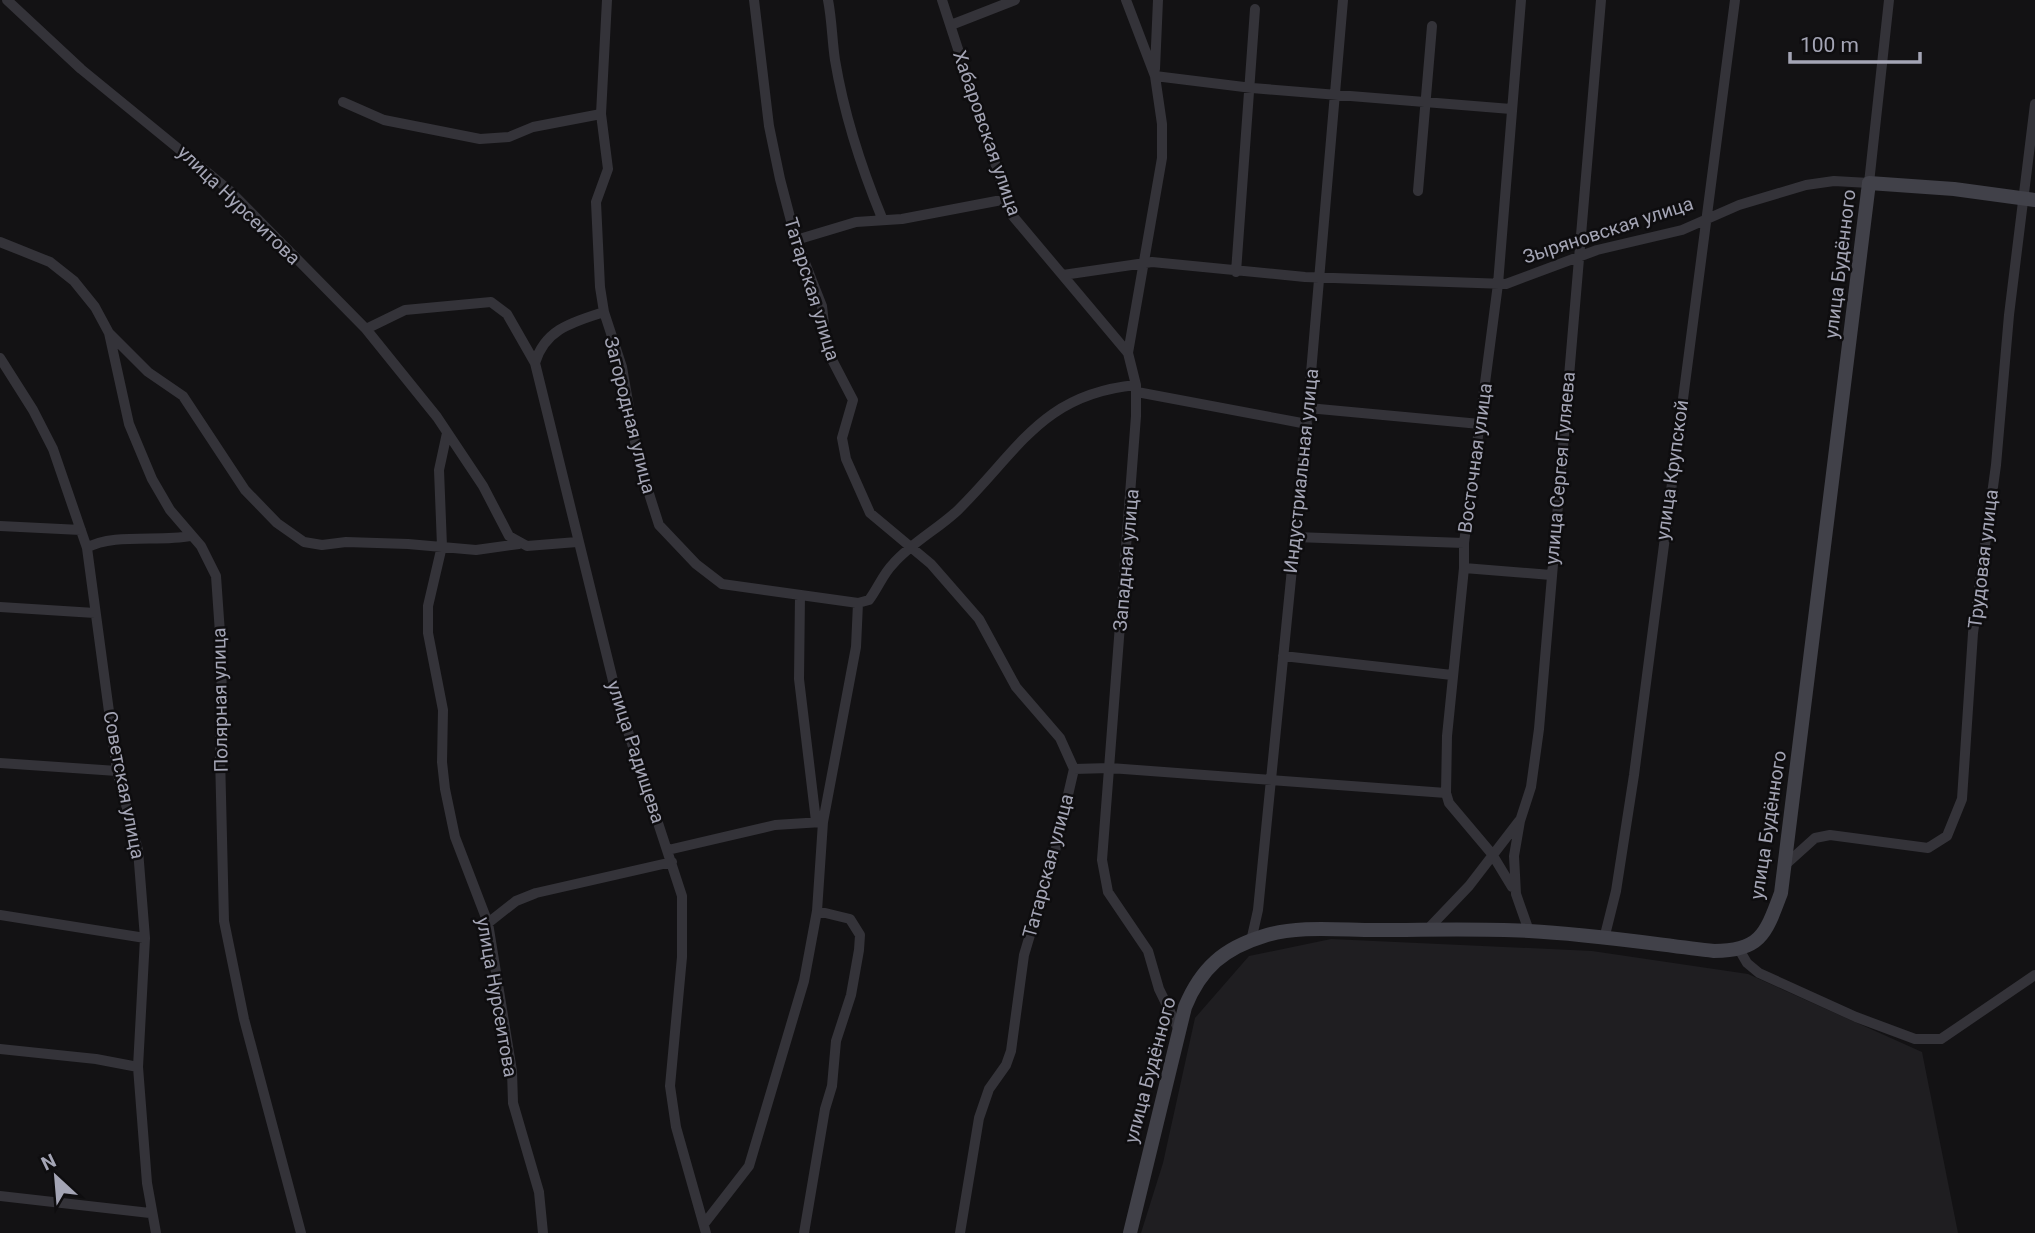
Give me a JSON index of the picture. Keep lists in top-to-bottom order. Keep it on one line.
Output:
{"streets":{"street":["Хабаровская улица","улица Нурсеитова","Зыряновская улица","улица Будённого","Татарская улица","Загородная улица","Восточная улица","улица Сергея Гуляева","улица Крупской","Индустриальная улица","Трудовая улица","Западная улица","Полярная улица","улица Радищева","Советская улица"]},"crossings":[["Хабаровская улица","Зыряновская улица"],["Хабаровская улица","Западная улица"],["улица Нурсеитова","улица Радищева"],["Зыряновская улица","улица Будённого"],["Зыряновская улица","Восточная улица"],["Зыряновская улица","улица Сергея Гуляева"],["Зыряновская улица","улица Крупской"],["Зыряновская улица","Индустриальная улица"],["Зыряновская улица","Трудовая улица"],["Зыряновская улица","Западная улица"],["улица Будённого","улица Сергея Гуляева"],["улица Будённого","улица Крупской"],["улица Будённого","Индустриальная улица"],["улица Будённого","Трудовая улица"],["улица Будённого","Западная улица"]],"scale_bar":"100 m","north":"top left"}
